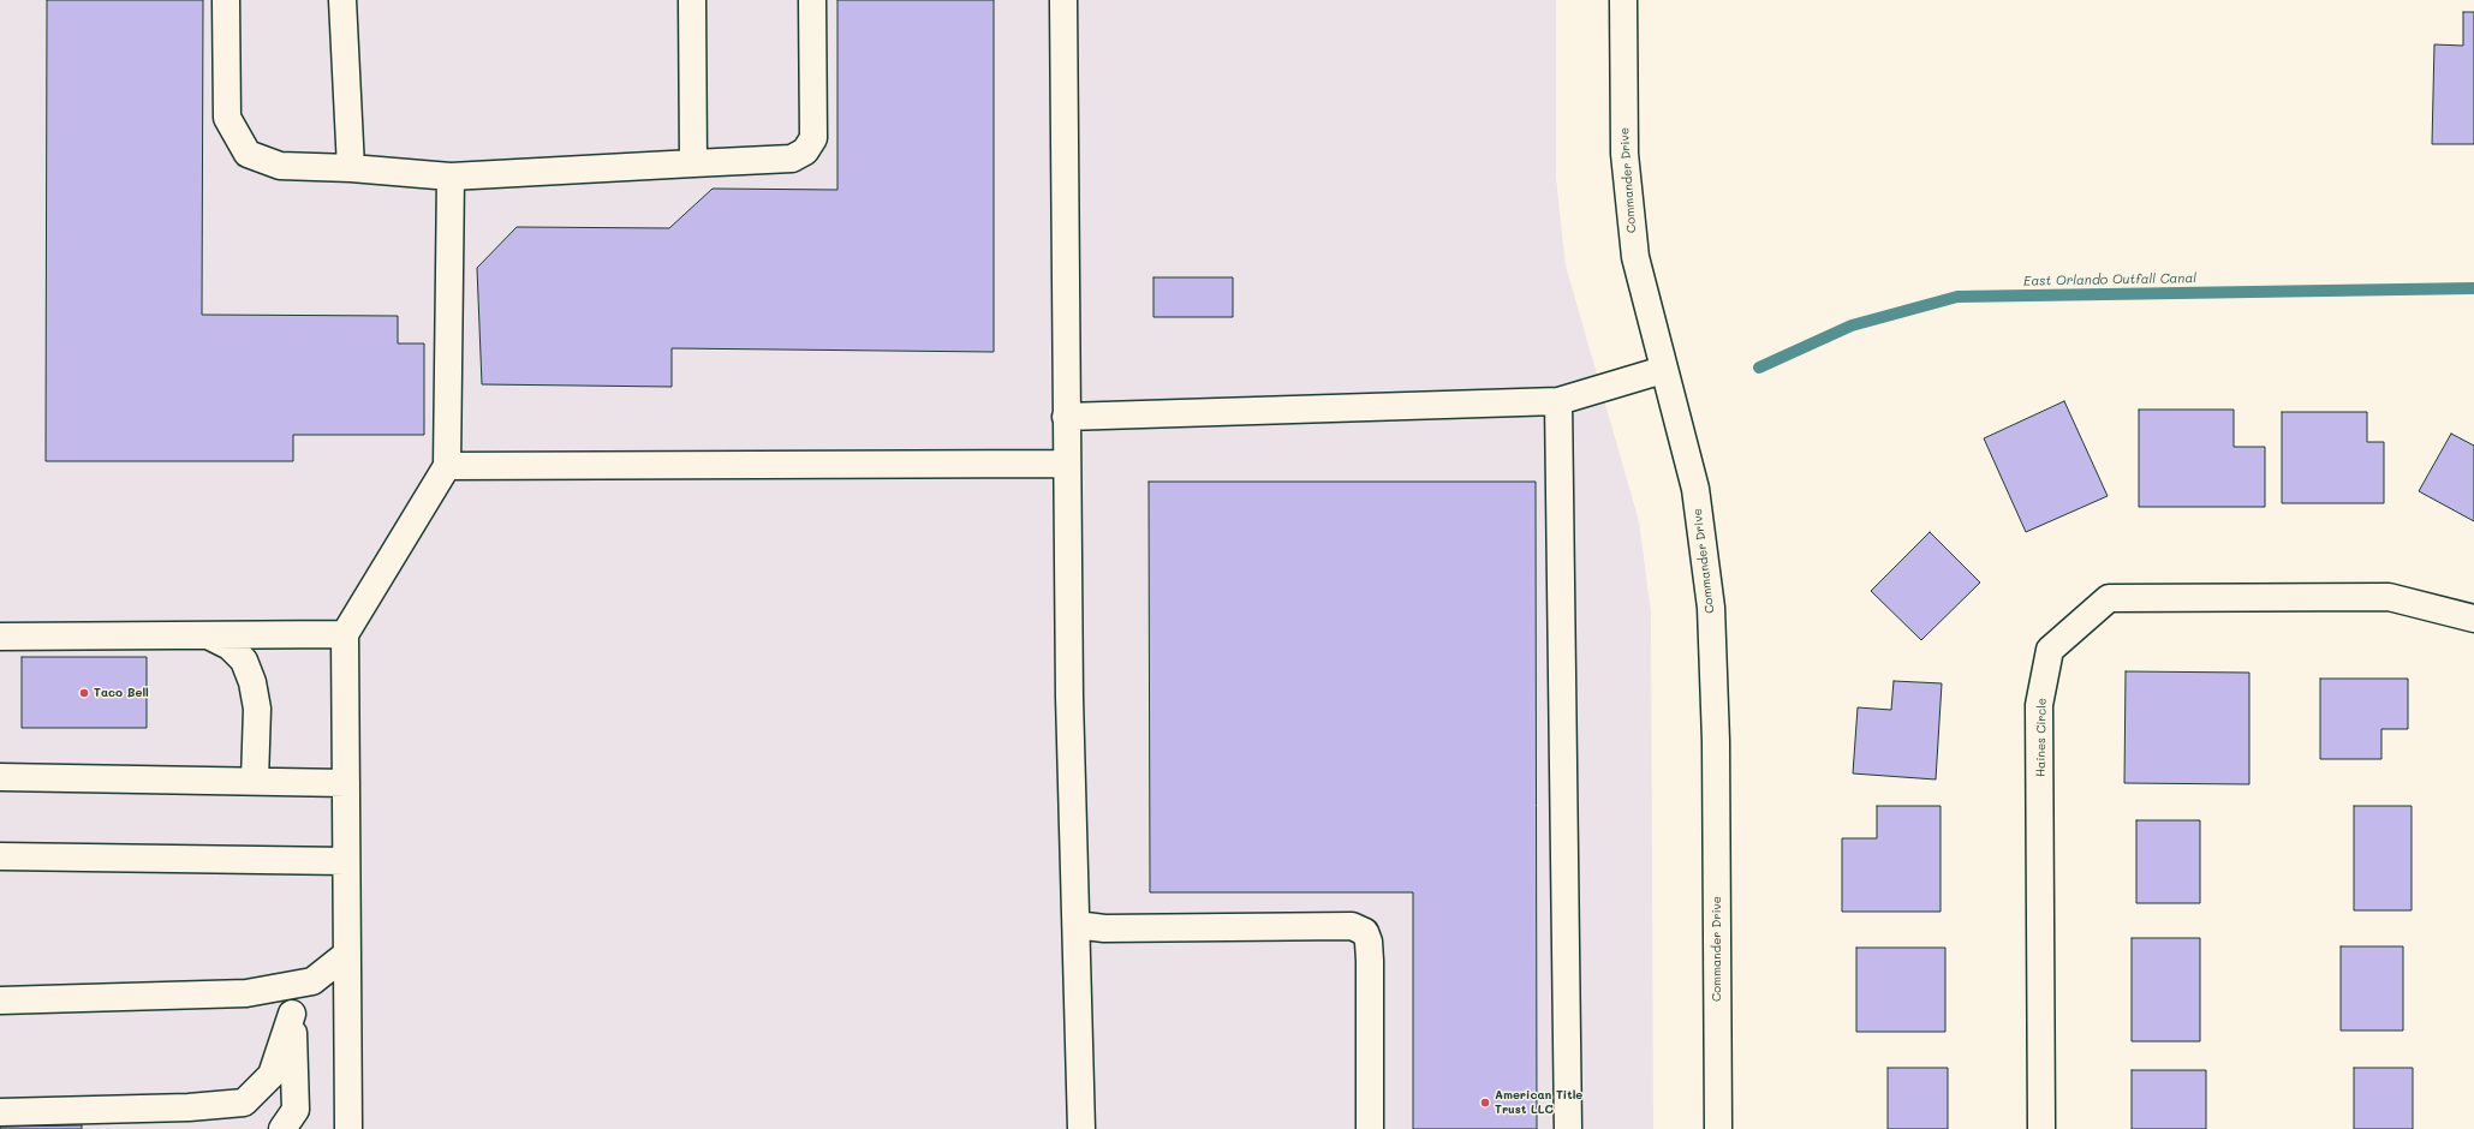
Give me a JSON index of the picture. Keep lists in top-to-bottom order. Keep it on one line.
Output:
{"streets":{"street":["Commander Drive","Haines Circle"]},"water":["East Orlando Outfall Canal"],"places":["Taco Bell","American Title Trust LLC"]}
